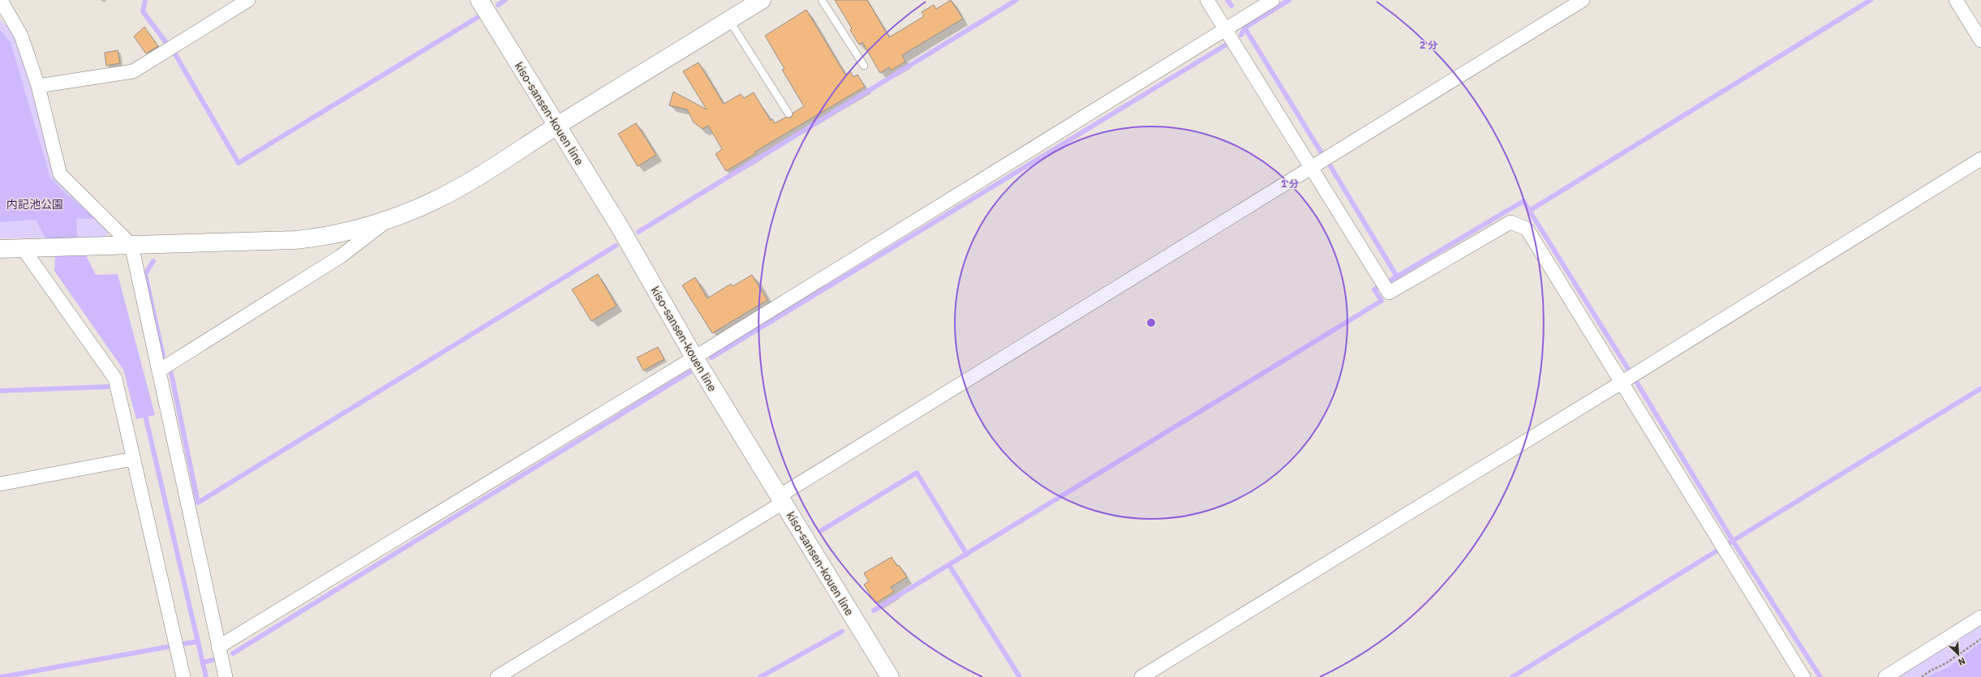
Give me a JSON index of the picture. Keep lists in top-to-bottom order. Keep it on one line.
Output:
{"streets":{"street":["kiso-sansen-kouen line"]},"parks":["内記池公園"],"north":"bottom right","rings":["2 分","1 分"]}
